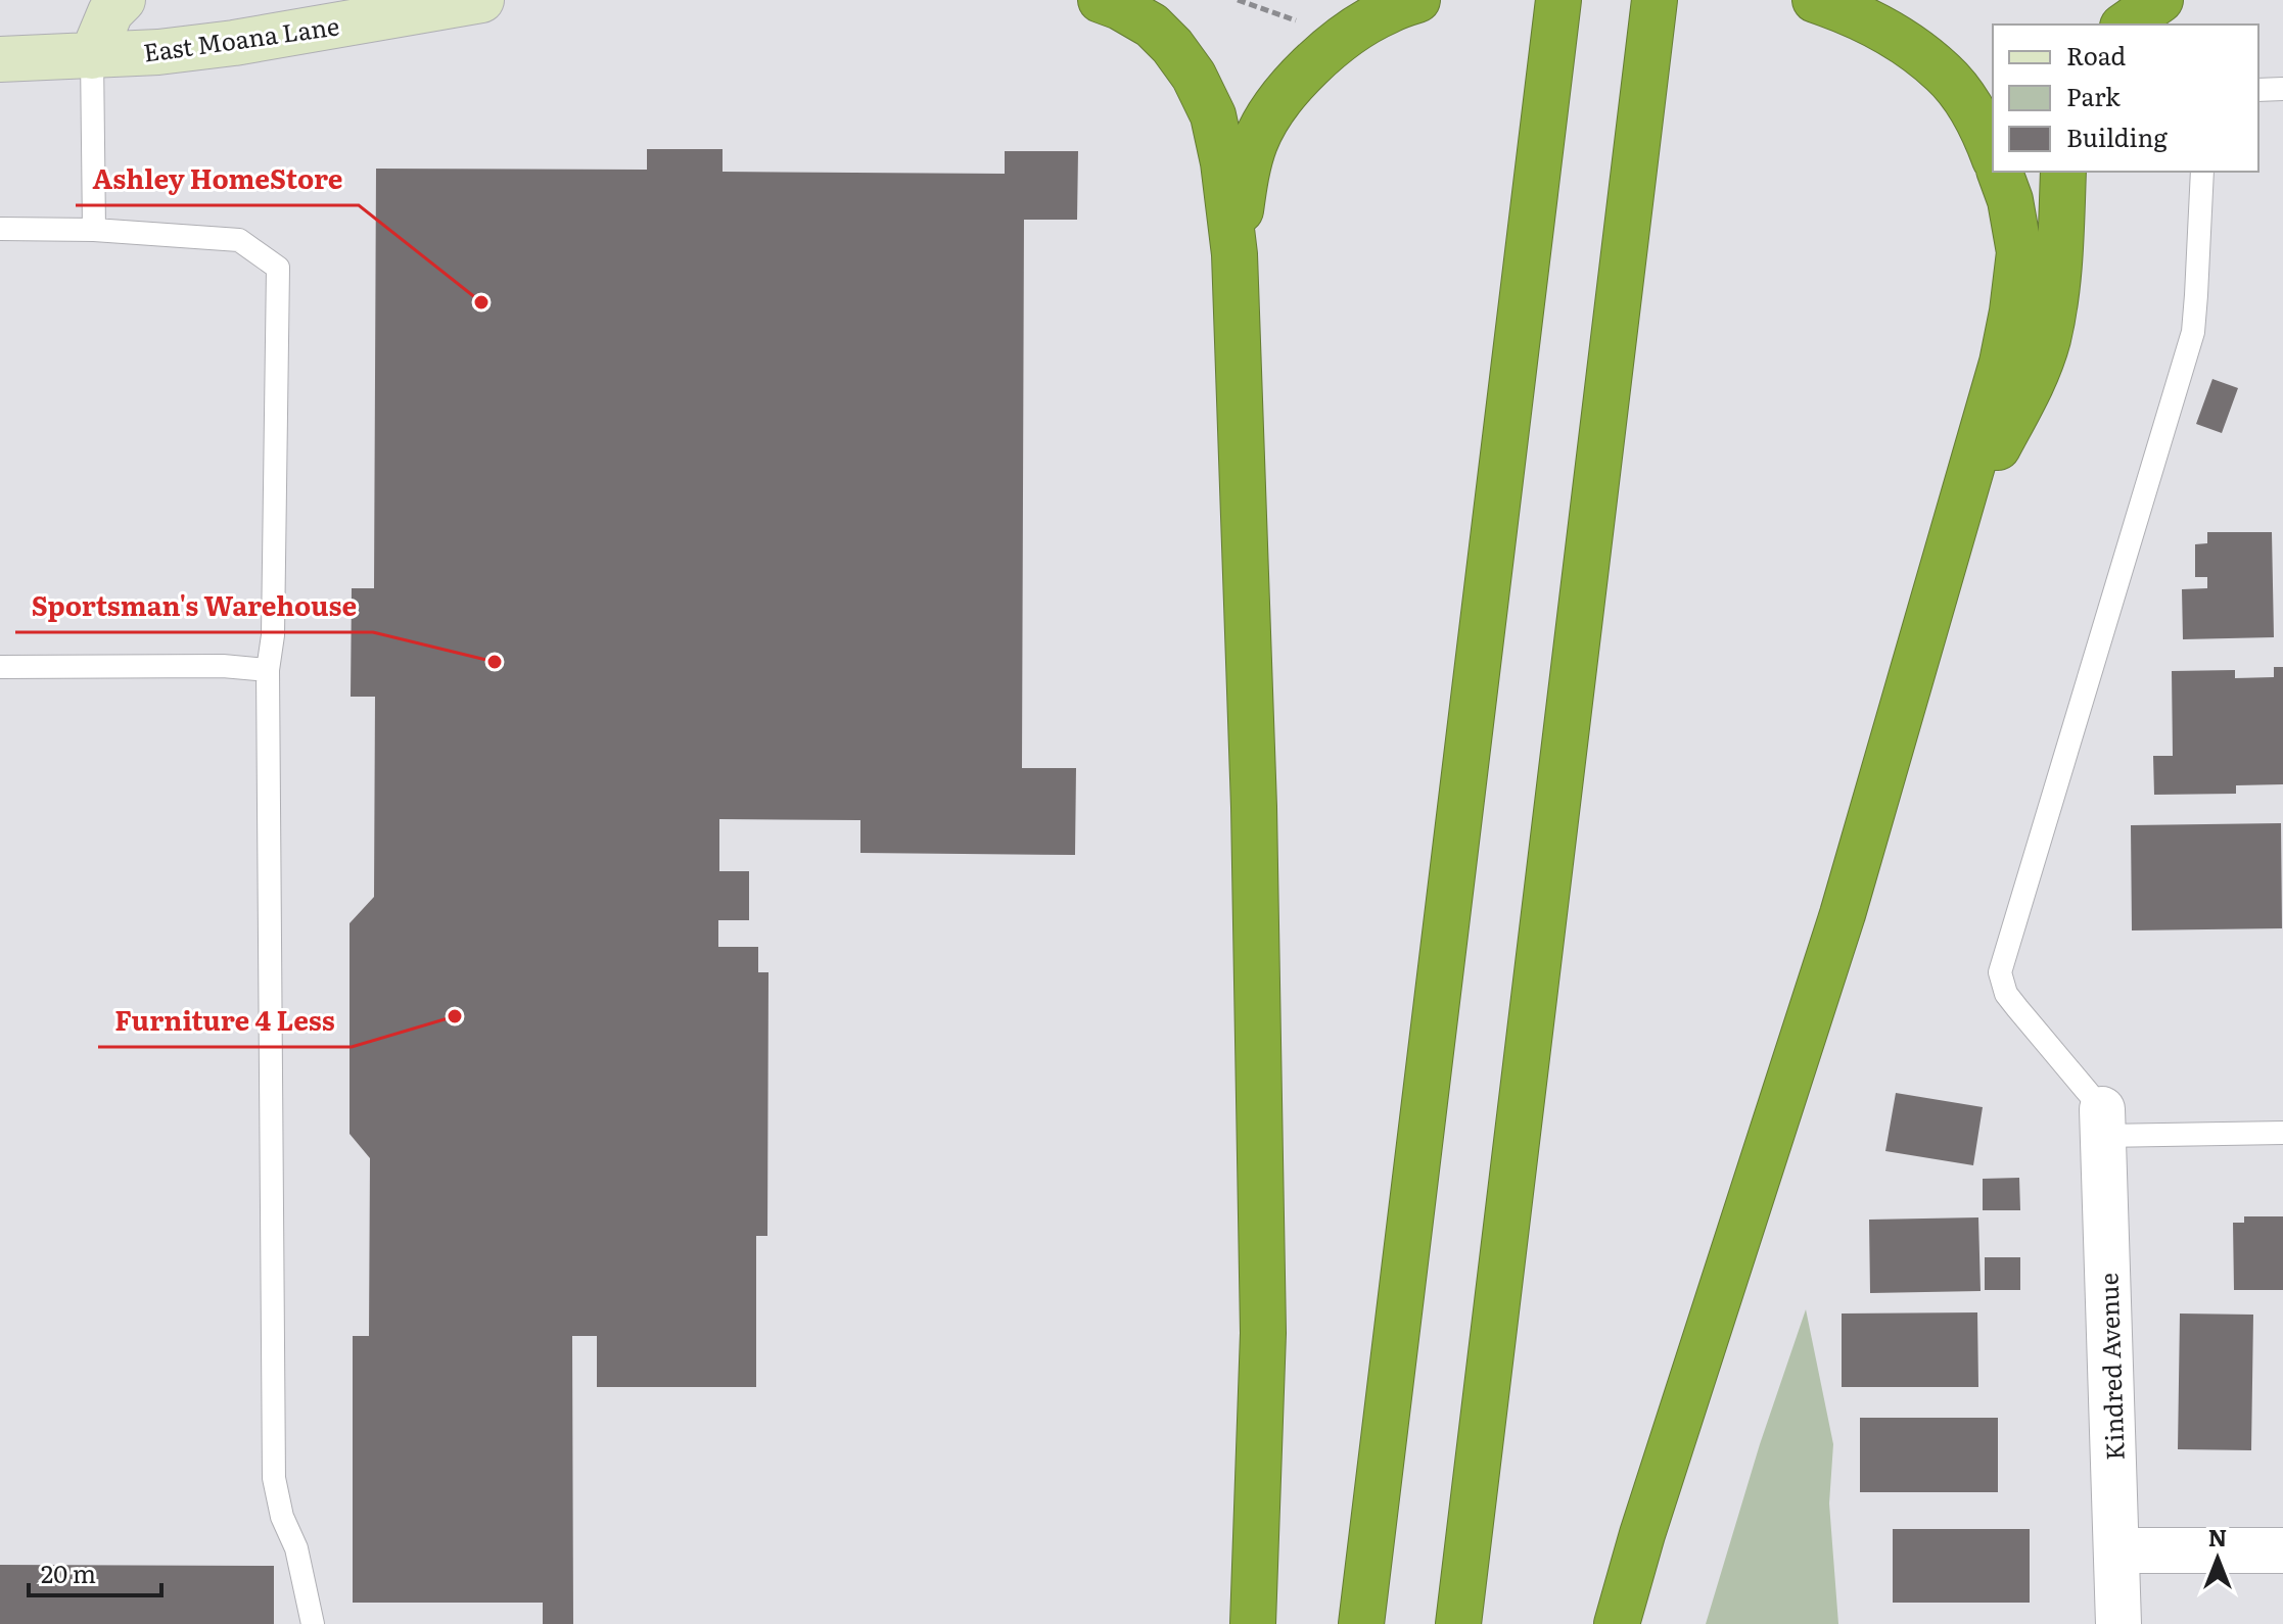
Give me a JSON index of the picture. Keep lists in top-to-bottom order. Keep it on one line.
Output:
{"streets":{"main road":["East Moana Lane"],"street":["Kindred Avenue"]},"places":["Ashley HomeStore","Sportsman's Warehouse","Furniture 4 Less"],"legend":["Road","Park","Building"],"scale_bar":"20 m","north":"top"}
